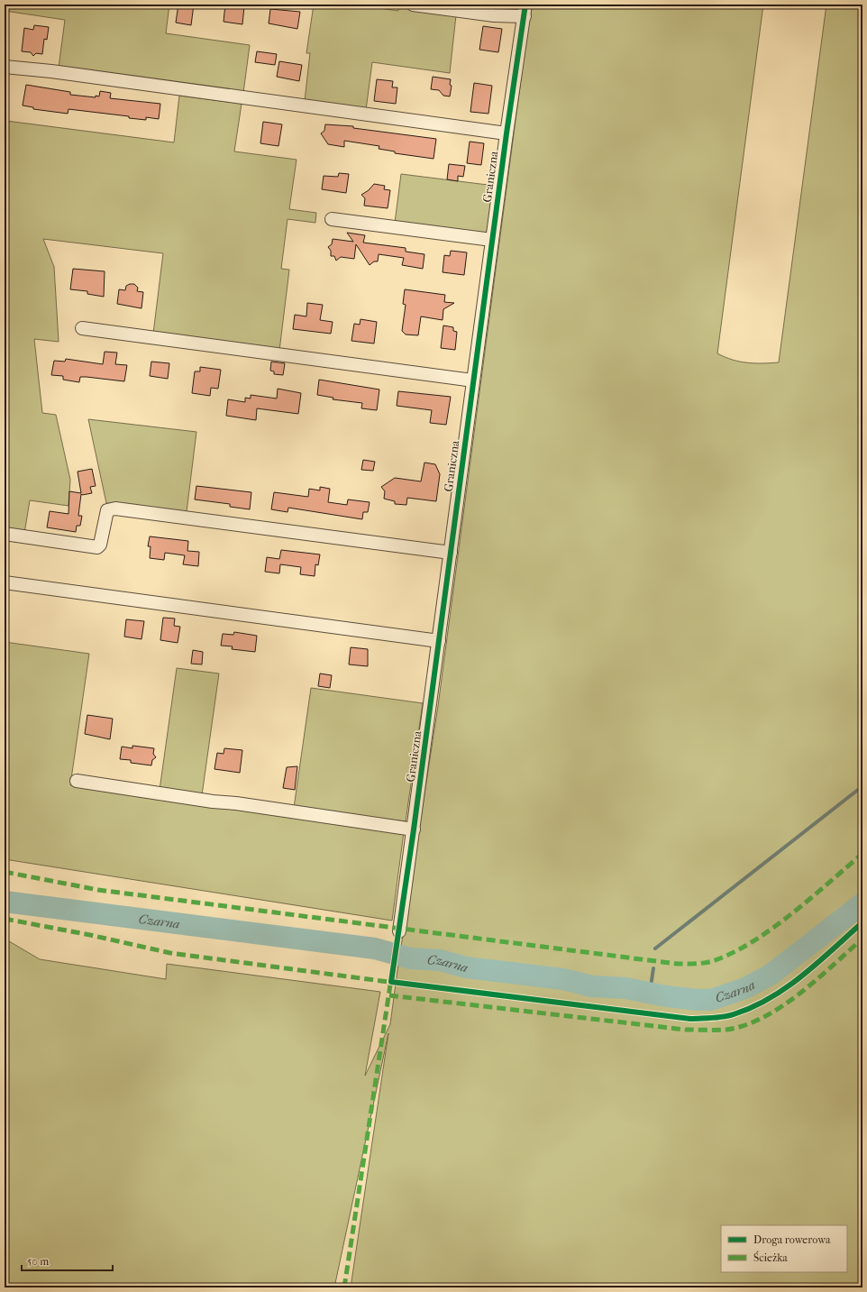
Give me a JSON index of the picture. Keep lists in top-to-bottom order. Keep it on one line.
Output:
{"streets":{"street":["Graniczna"]},"water":["Czarna"],"legend":["Droga rowerowa","Ścieżka"],"scale_bar":"50 m"}
